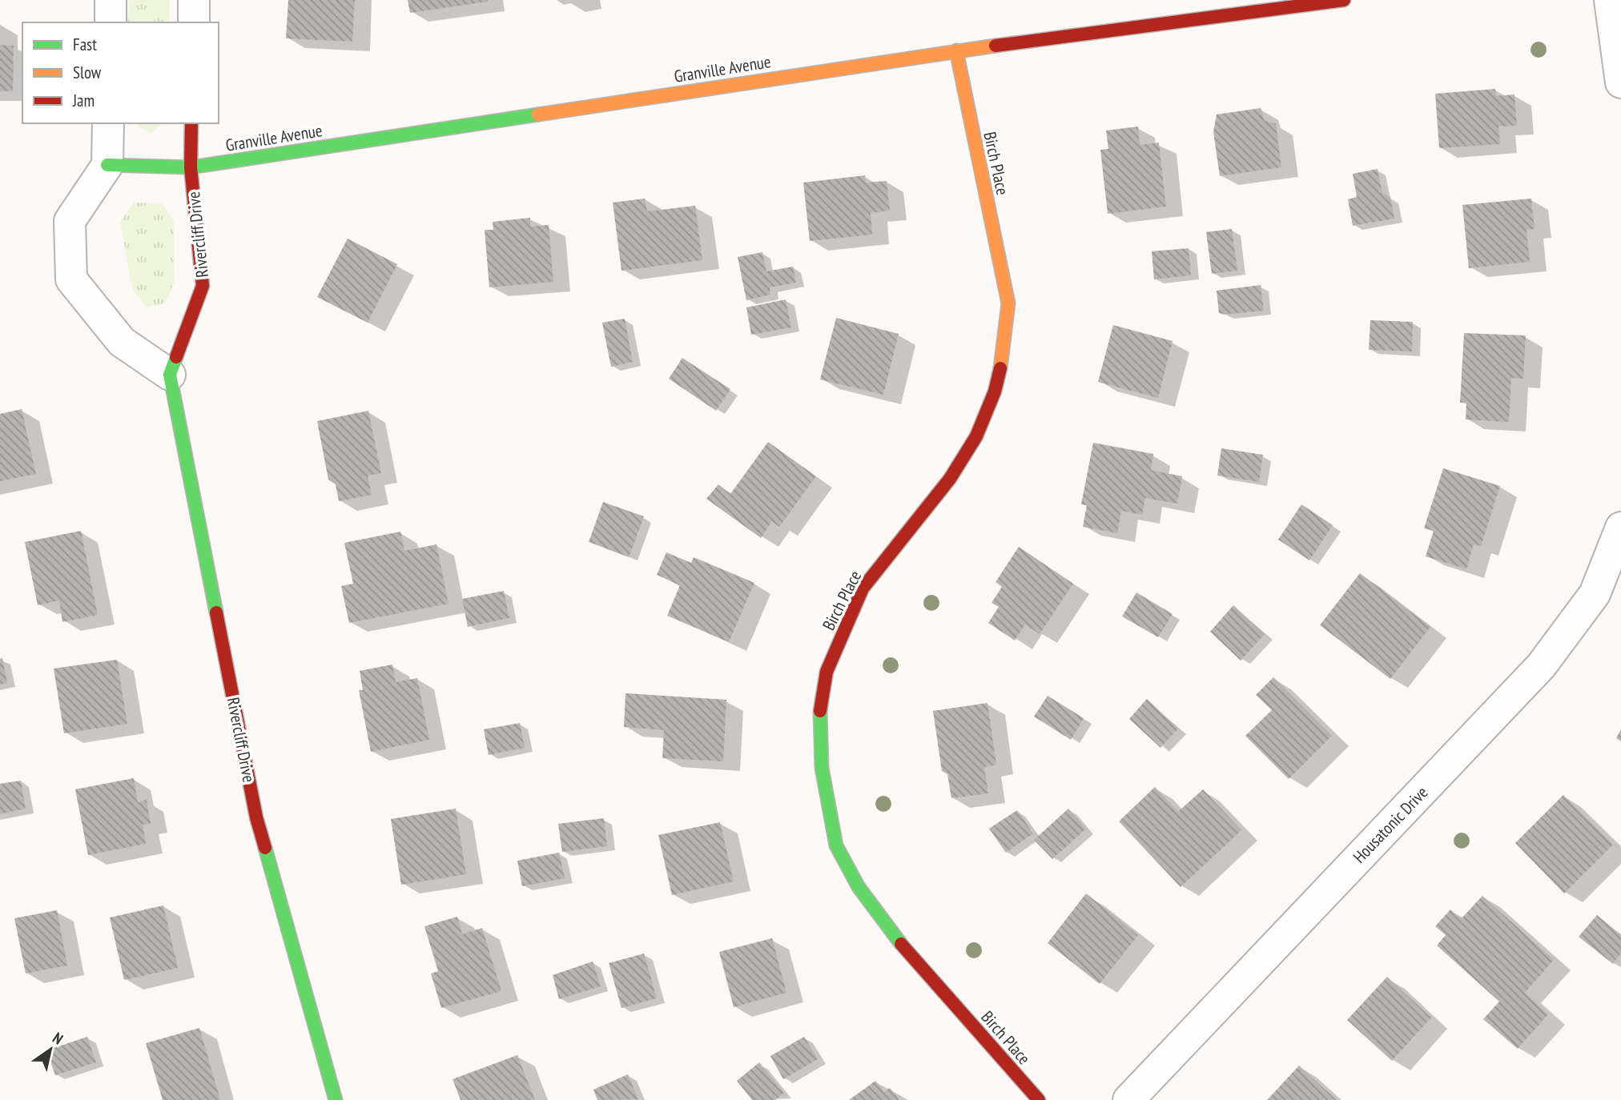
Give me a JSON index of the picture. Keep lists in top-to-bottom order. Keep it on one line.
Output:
{"streets":{"street":["Granville Avenue","Birch Place","Rivercliff Drive","Housatonic Drive"]},"crossings":[["Granville Avenue","Birch Place"],["Granville Avenue","Rivercliff Drive"]],"legend":["Fast","Slow","Jam"],"north":"top right"}
